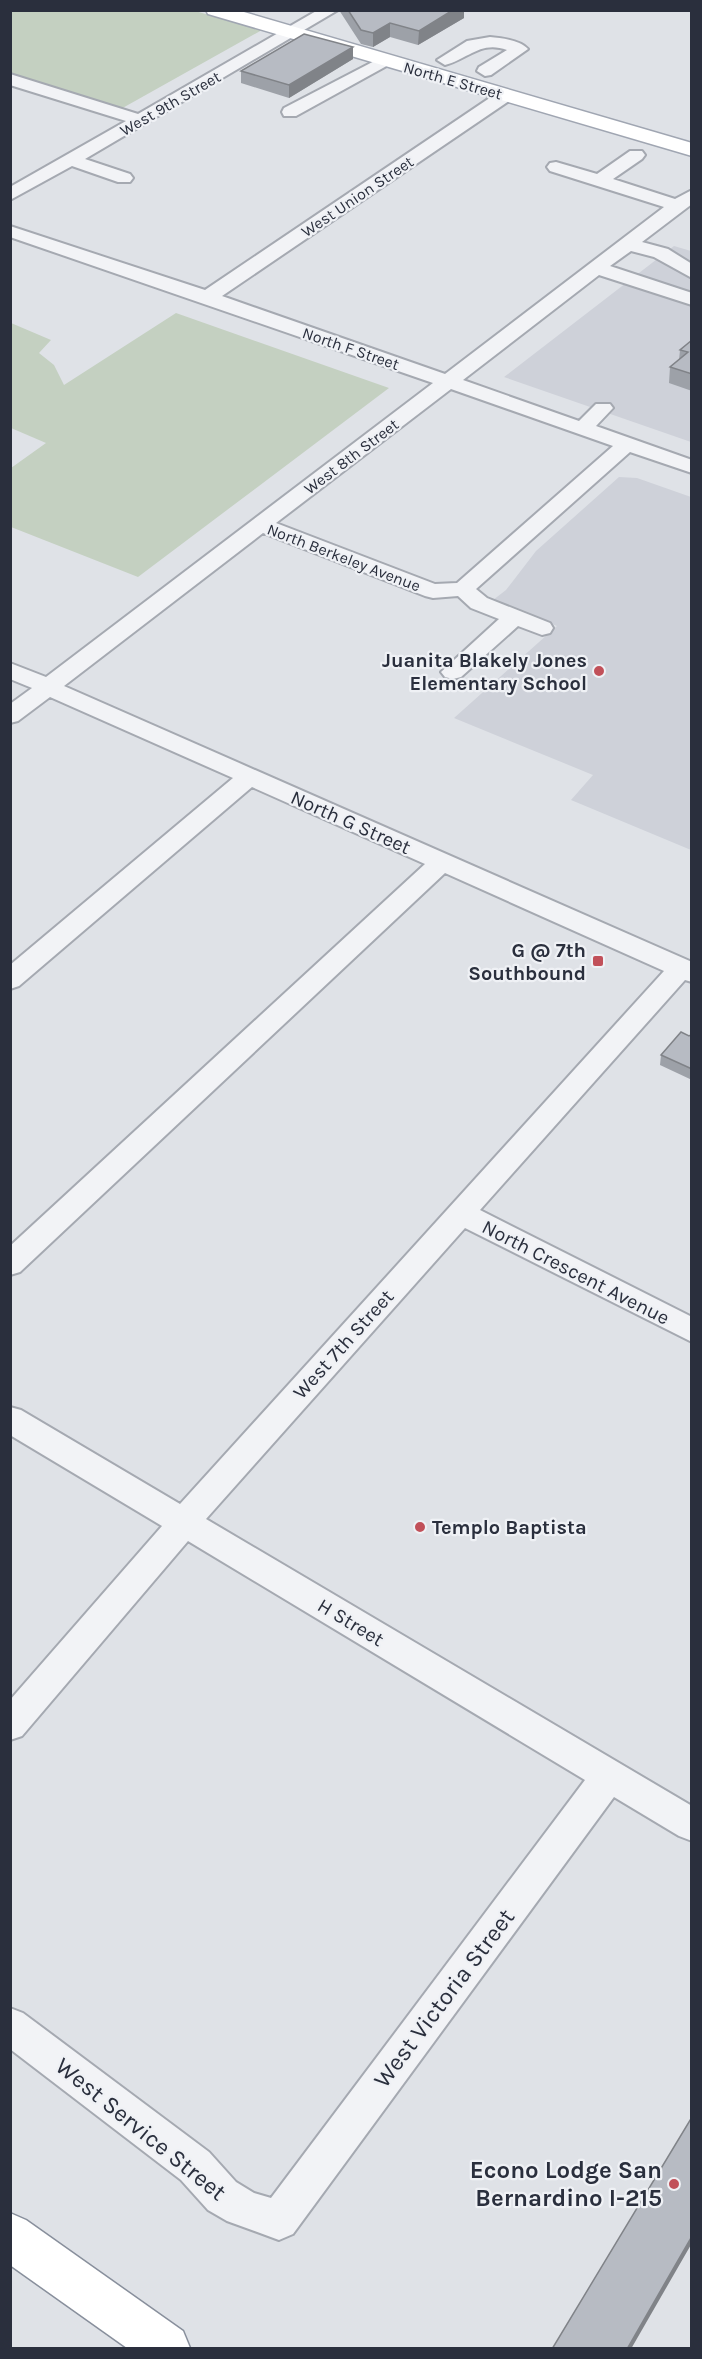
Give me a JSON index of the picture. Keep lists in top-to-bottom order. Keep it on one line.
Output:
{"streets":{"main road":["North E Street"],"street":["West 9th Street","West Union Street","North F Street","West 8th Street","North Berkeley Avenue","North G Street","North Crescent Avenue","West 7th Street","H Street","West Victoria Street","West Service Street"]},"crossings":[["North E Street","West 9th Street"],["North E Street","West Union Street"],["West Union Street","North F Street"],["North F Street","West 8th Street"],["West 8th Street","North Berkeley Avenue"],["West 8th Street","North G Street"],["North G Street","West 7th Street"],["North Crescent Avenue","West 7th Street"],["West 7th Street","H Street"],["H Street","West Victoria Street"],["West Victoria Street","West Service Street"]],"places":{"other":["Juanita Blakely Jones Elementary School","Templo Baptista","Econo Lodge San Bernardino I-215"],"transit":["G @ 7th Southbound"]}}
